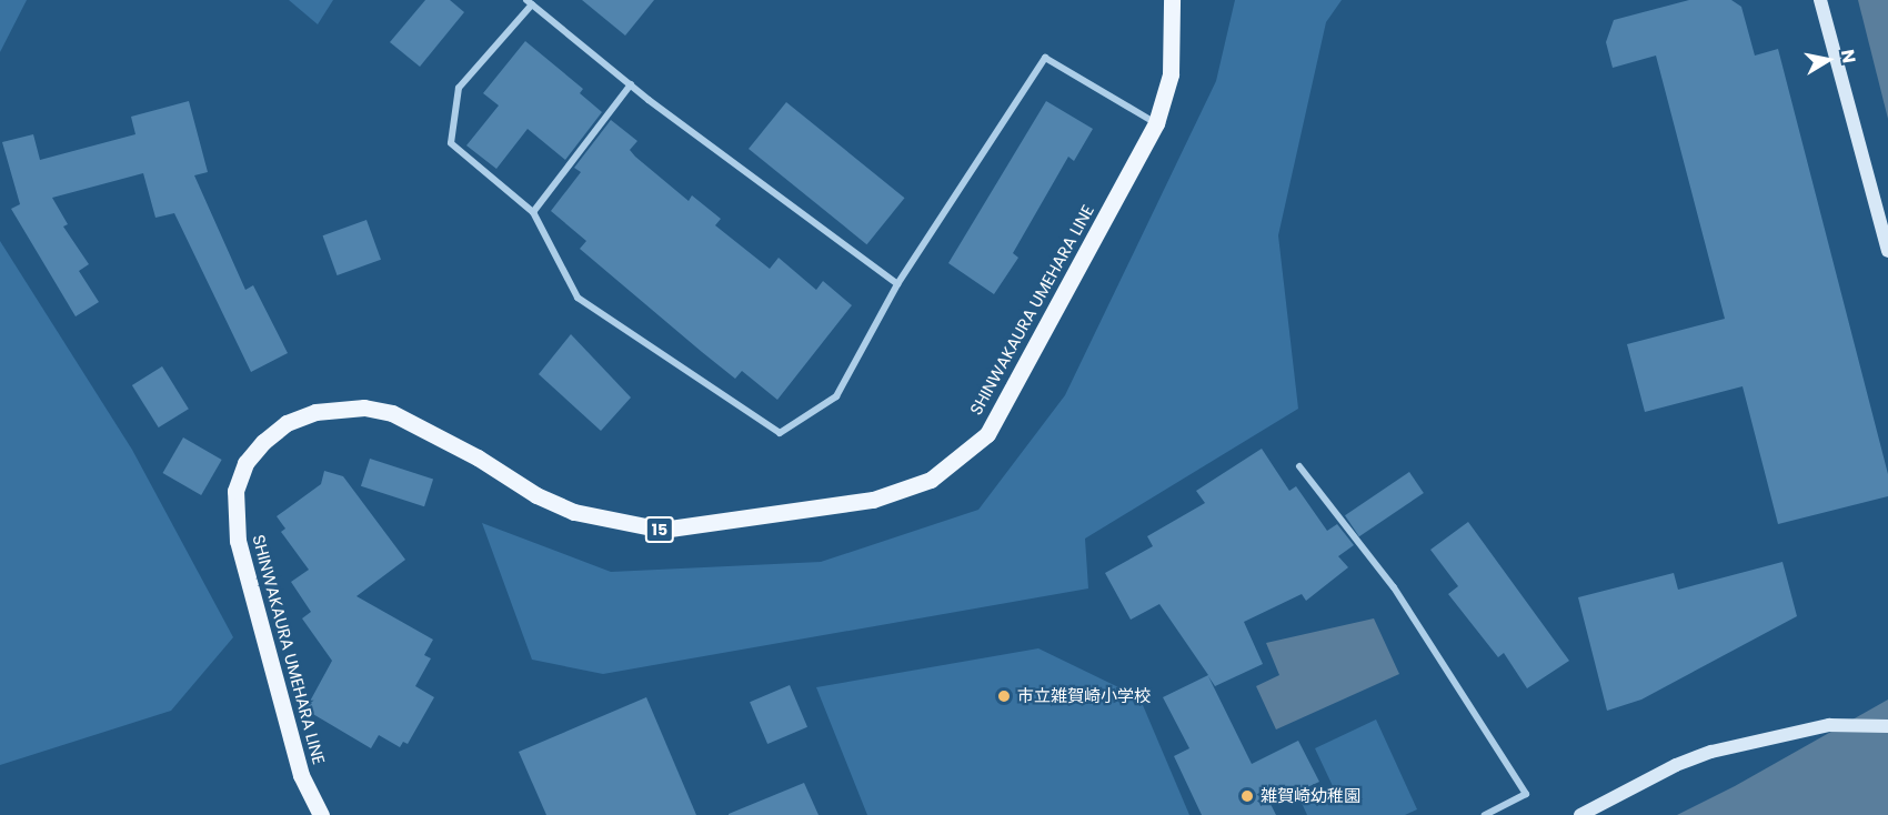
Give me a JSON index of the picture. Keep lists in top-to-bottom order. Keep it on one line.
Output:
{"streets":{"main road":["SHINWAKAURA UMEHARA LINE","15"]},"places":["市立雑賀崎小学校","雑賀崎幼稚園"],"north":"right"}
